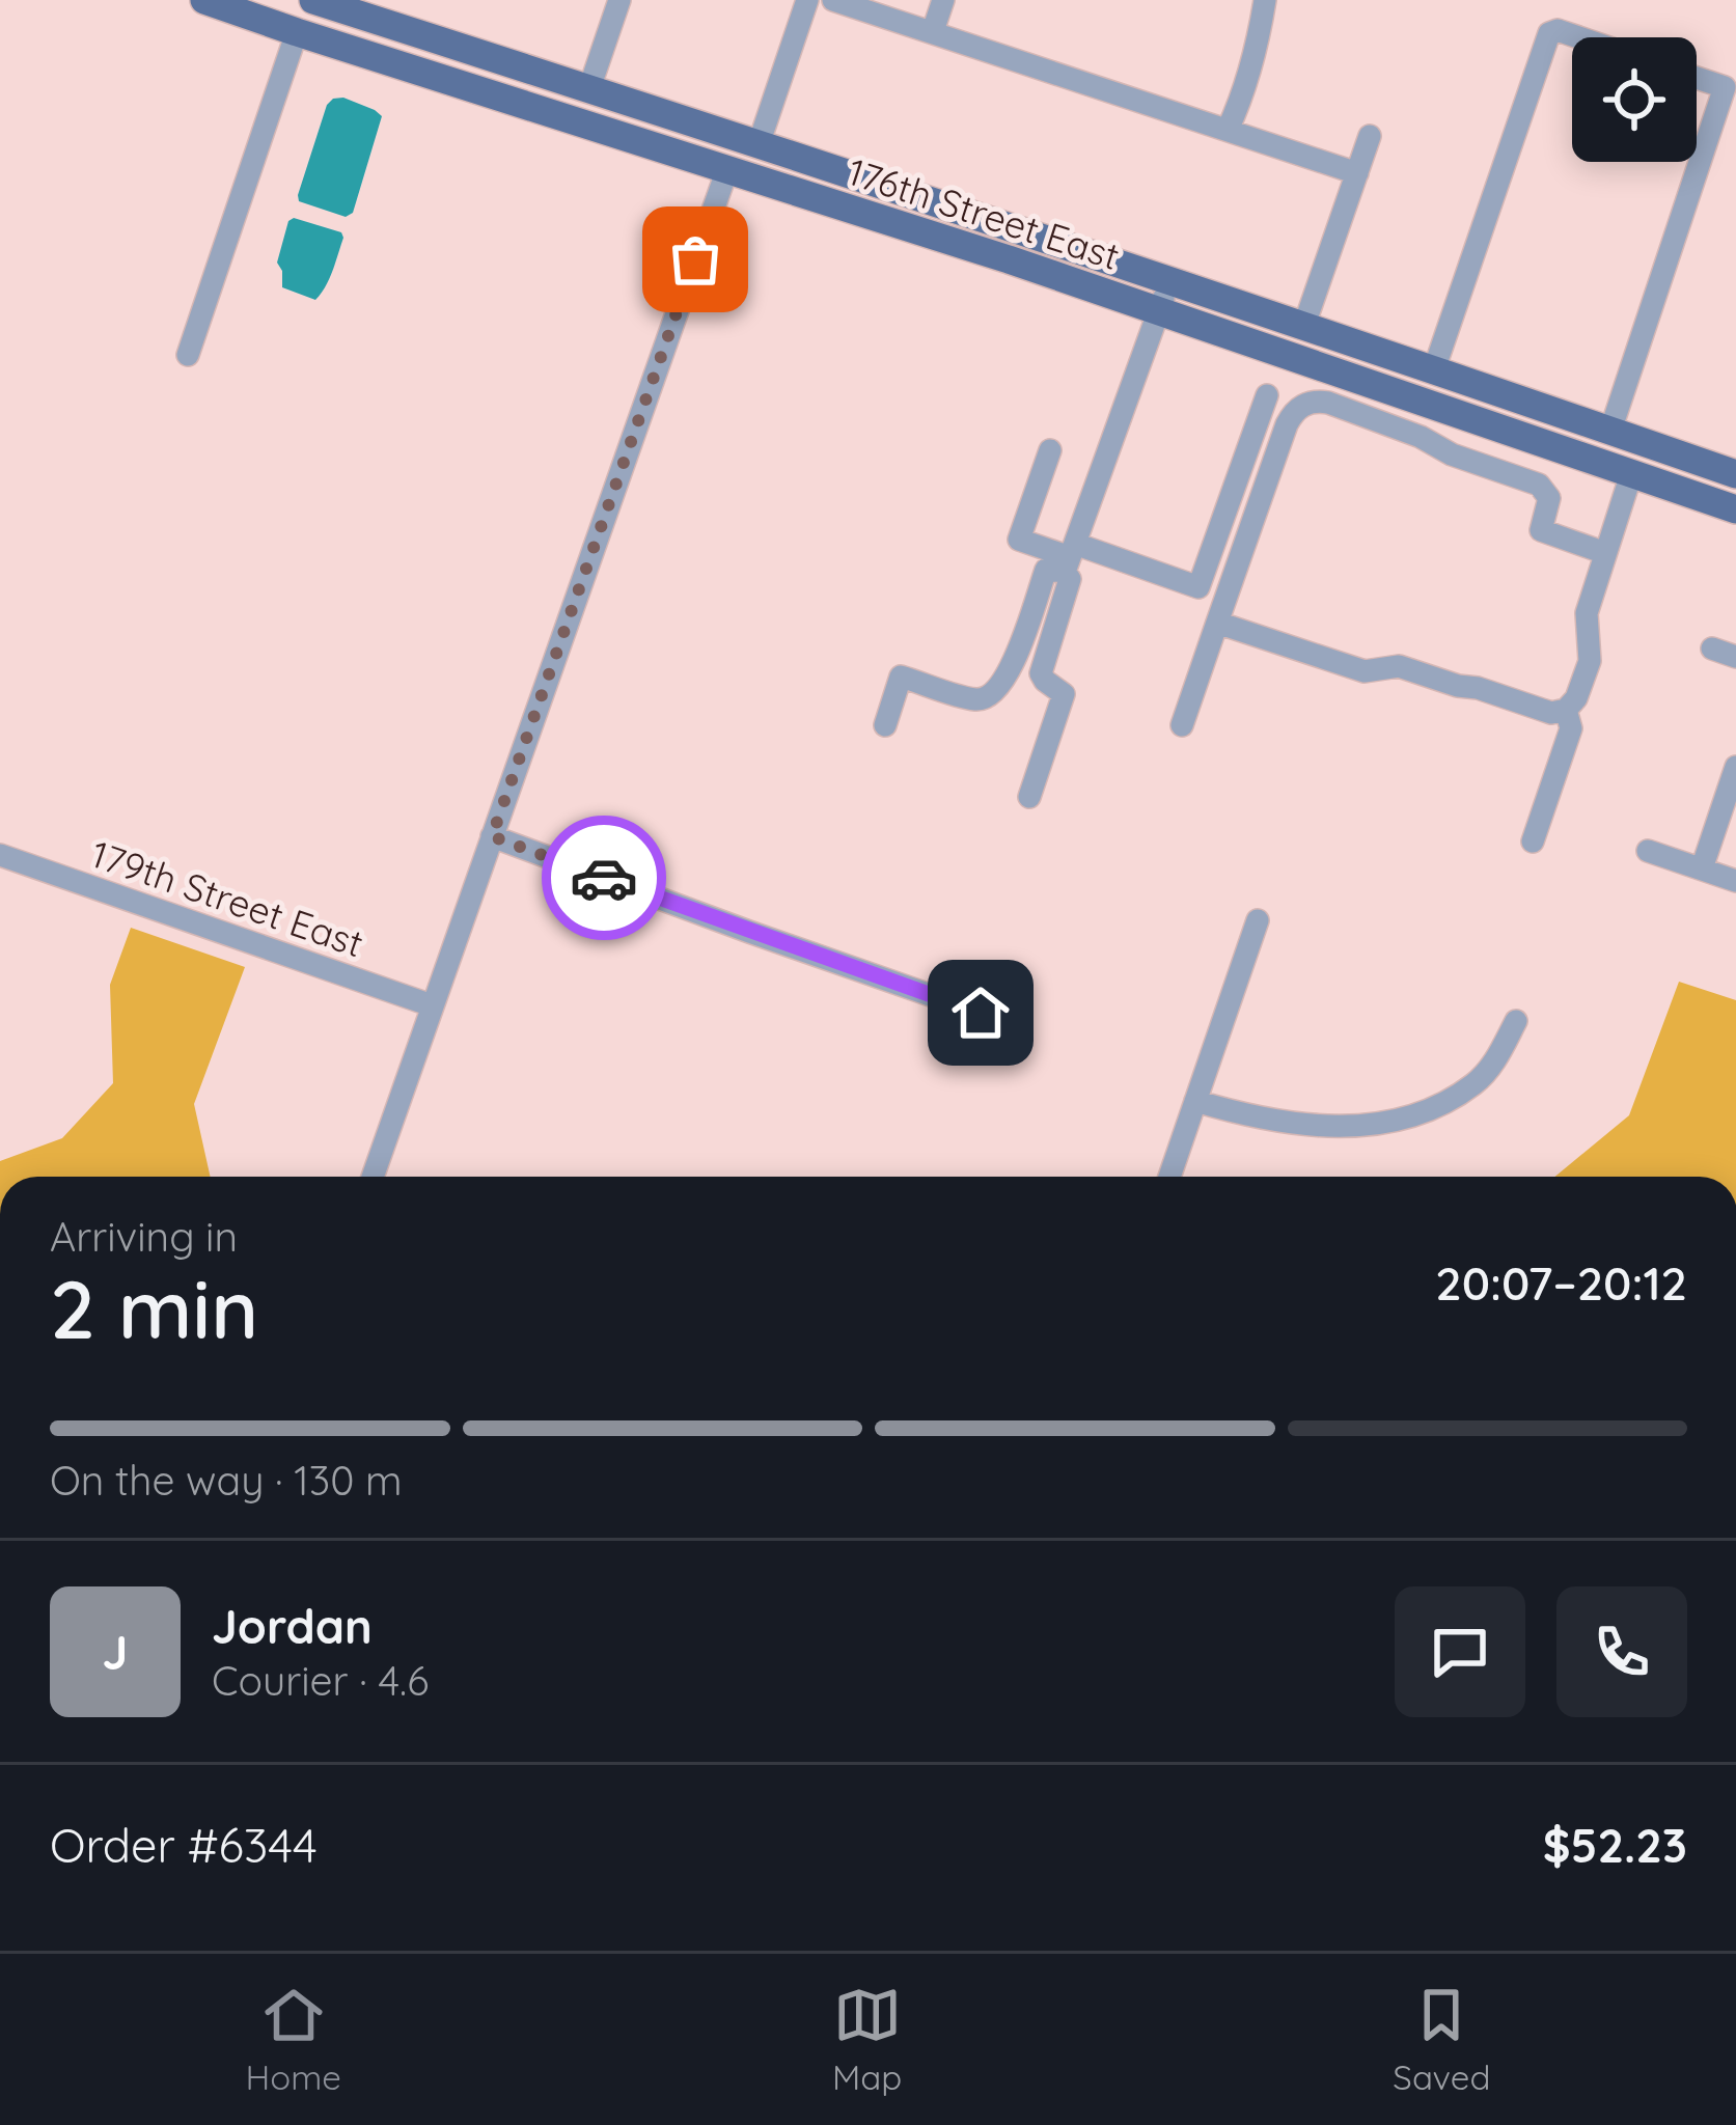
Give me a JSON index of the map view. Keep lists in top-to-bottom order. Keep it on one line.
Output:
{"streets":{"main road":["176th Street East"],"street":["179th Street East"]},"page":{"heading":["2 min","Arriving in","20:07–20:12"],"panel":["Jordan","Courier · 4.6","Order #6344","$52.23"],"bar":"On the way · 130 m","round":"J","tabs":["Home","Map","Saved"]}}
